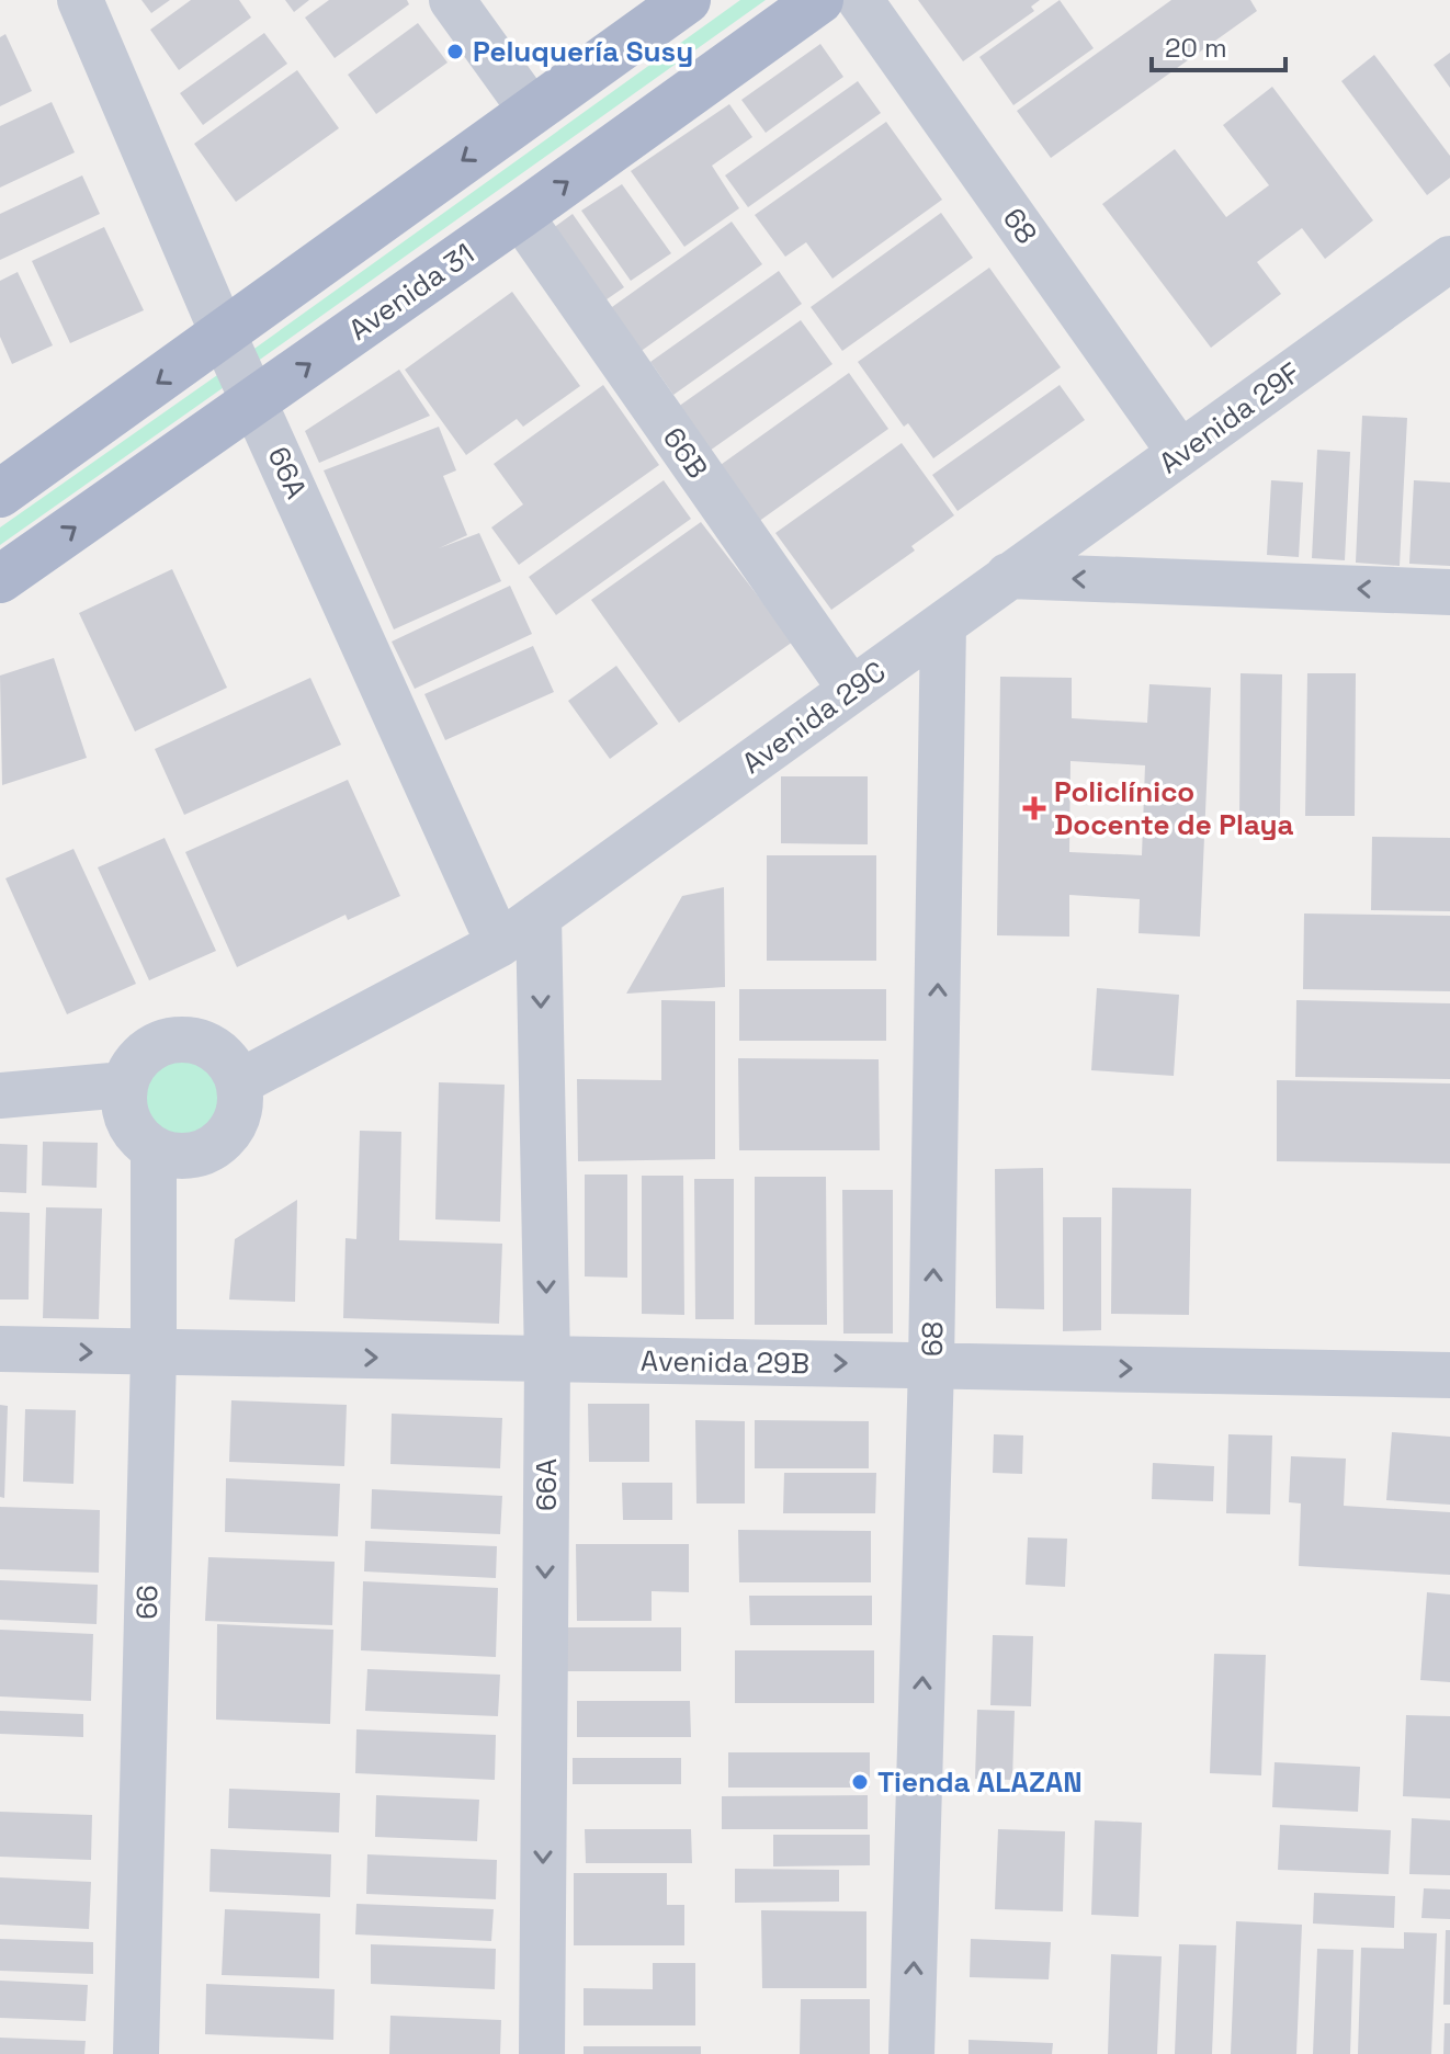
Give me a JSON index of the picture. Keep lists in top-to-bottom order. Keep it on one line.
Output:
{"streets":{"main road":["Avenida 31"],"street":["68","Avenida 29F","66B","66A","Avenida 29C","Avenida 29B","66"]},"crossings":[["68","Avenida 29F"],["68","Avenida 29C"],["68","Avenida 29B"],["Avenida 31","66B"],["Avenida 31","66A"],["Avenida 29F","Avenida 29C"],["66B","Avenida 29C"],["66A","Avenida 29C"],["66A","Avenida 29B"],["Avenida 29C","66"],["Avenida 29B","66"]],"one_way":["68","66A","Avenida 29B"],"places":{"other":["Peluquería Susy","Tienda ALAZAN"],"health":["Policlínico Docente de Playa"]},"scale_bar":"20 m"}
